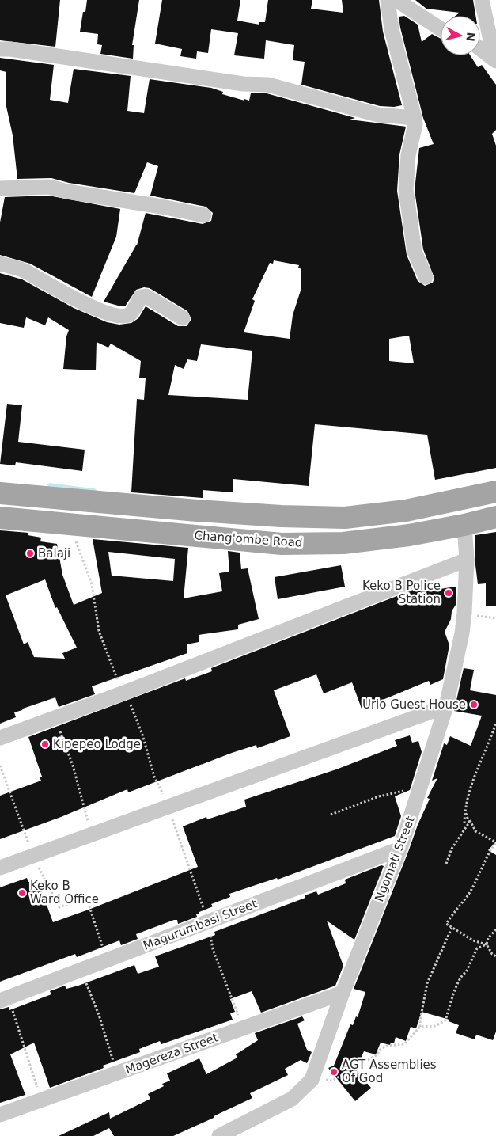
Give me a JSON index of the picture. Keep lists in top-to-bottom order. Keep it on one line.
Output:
{"streets":{"main road":["Chang'ombe Road"],"street":["Ngomati Street","Magurumbasi Street","Magereza Street"]},"crossings":[["Chang'ombe Road","Ngomati Street"],["Ngomati Street","Magurumbasi Street"],["Ngomati Street","Magereza Street"]],"places":["Balaji","Keko B Police Station","Urio Guest House","Kipepeo Lodge","Keko B Ward Office","AGT Assemblies Of God"],"north":"right"}
